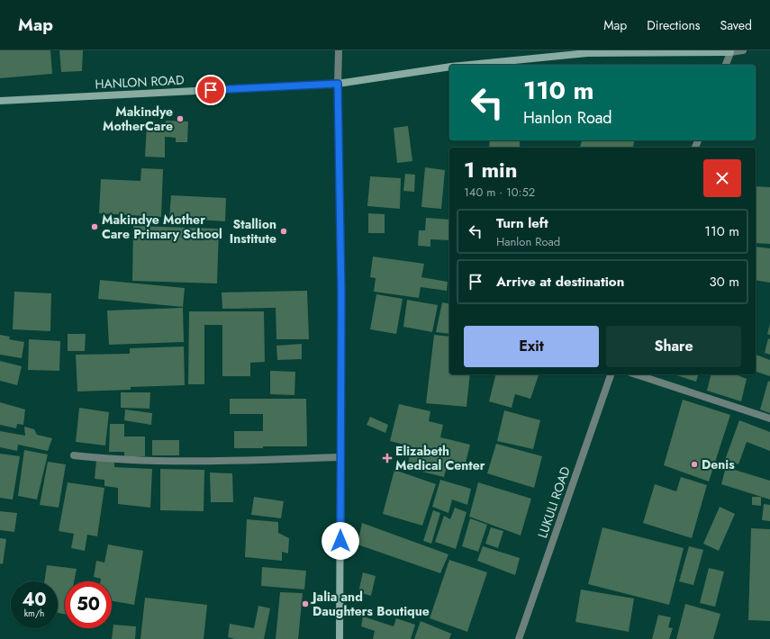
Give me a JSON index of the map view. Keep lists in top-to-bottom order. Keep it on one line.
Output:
{"streets":{"main road":["HANLON ROAD"],"street":["LUKULI ROAD"]},"places":{"other":["Makindye MotherCare","Makindye Mother Care Primary School","Stallion Institute","Denis","Jalia and Daughters Boutique"],"health":["Elizabeth Medical Center"]},"page":{"header":"Map","nav":["Map","Directions","Saved"],"turn":["110 m","Hanlon Road"],"heading":["1 min","140 m · 10:52"],"list":[{"name":"Turn left","note":"Hanlon Road","value":"110 m"},{"name":"Arrive at destination","value":"30 m"}],"buttons":["Exit","Share"],"speed":"40 km/h","limit":"50"}}
